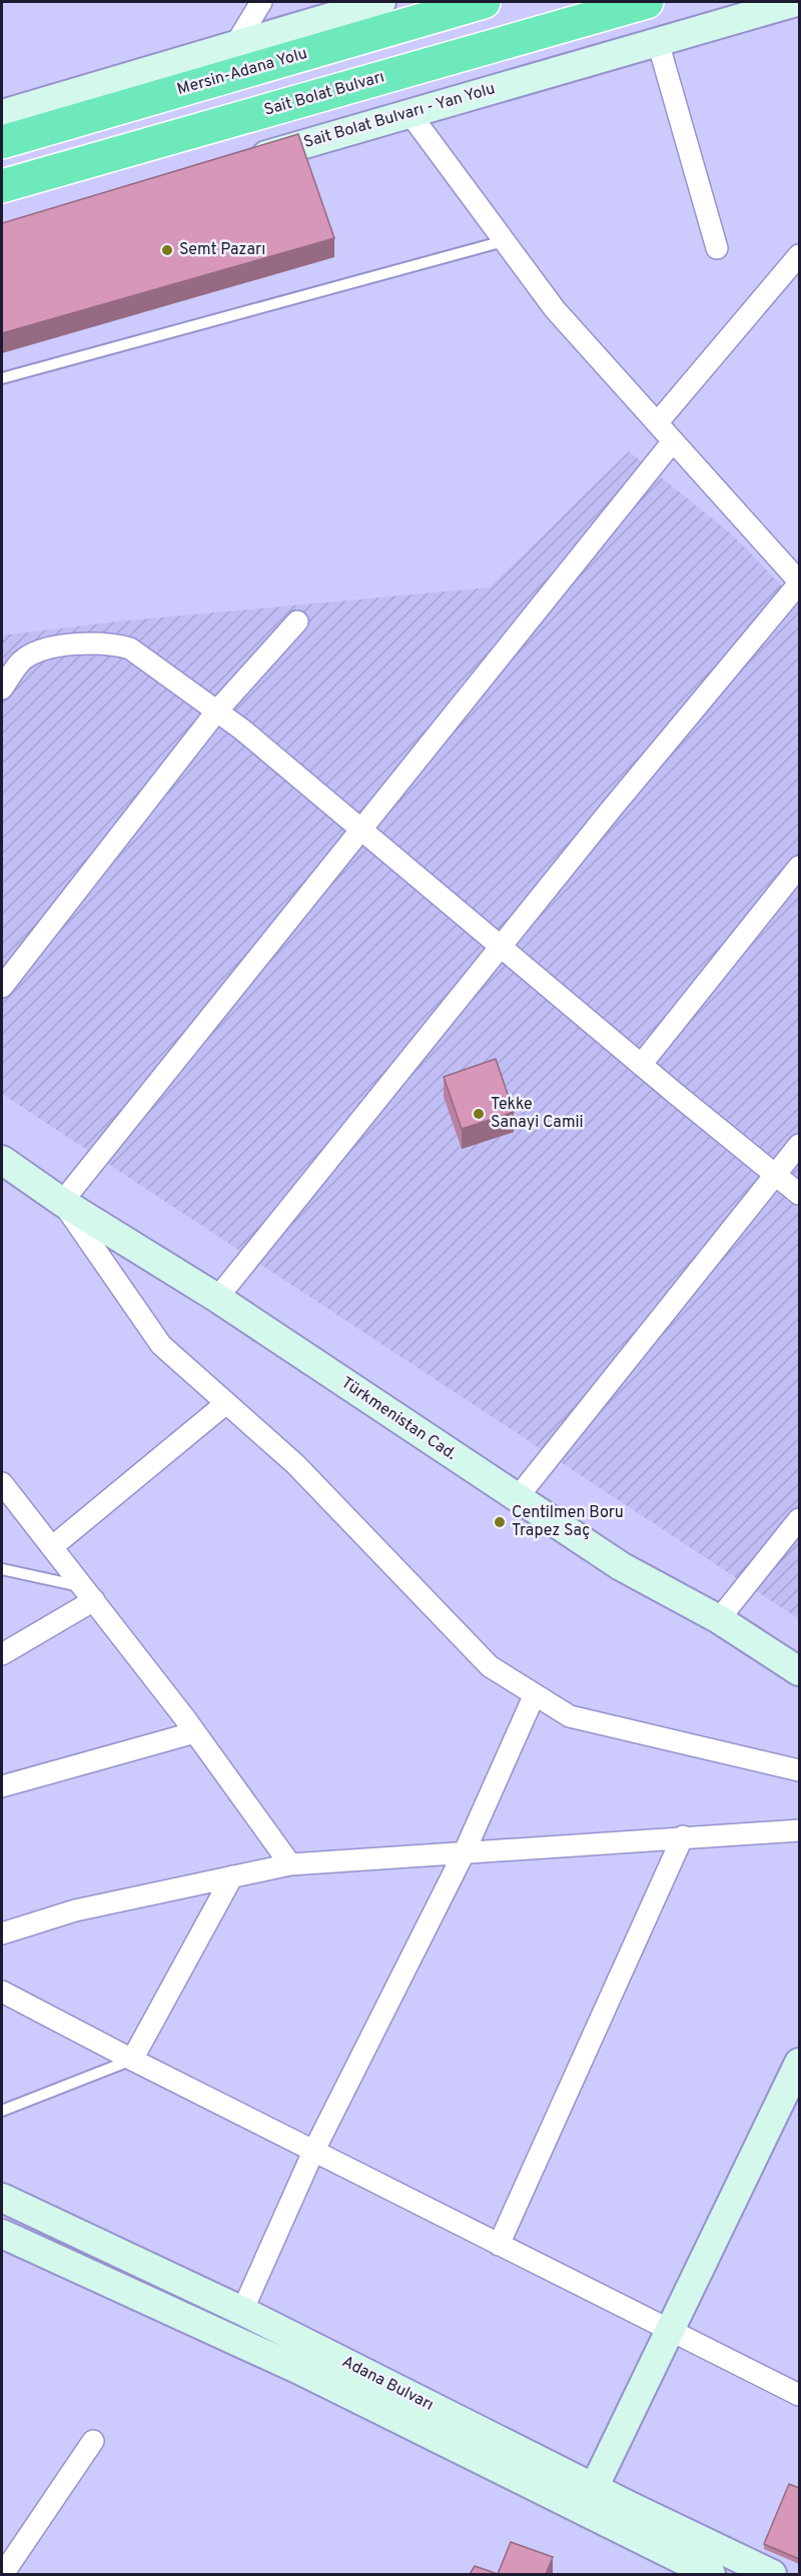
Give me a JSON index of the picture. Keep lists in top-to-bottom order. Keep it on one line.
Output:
{"streets":{"highway":["Mersin-Adana Yolu","Sait Bolat Bulvarı"],"street":["Sait Bolat Bulvarı - Yan Yolu","Türkmenistan Cad.","Adana Bulvarı"]},"places":["Semt Pazarı","Tekke Sanayi Camii","Centilmen Boru Trapez Saç"]}
